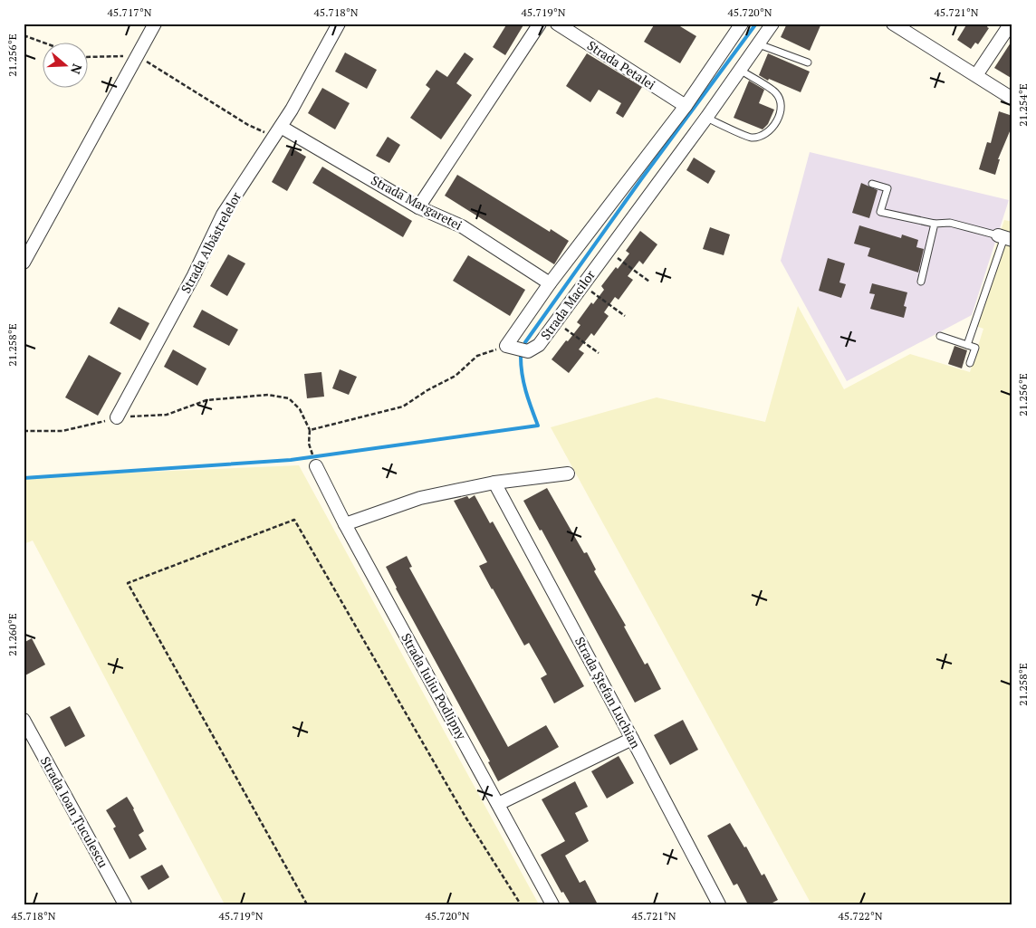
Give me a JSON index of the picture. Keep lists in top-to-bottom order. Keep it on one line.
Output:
{"streets":{"street":["Strada Petalei","Strada Margaretei","Strada Albăstrelelor","Strada Macilor","Strada Iuliu Podlipny","Strada Ștefan Luchian","Strada Ioan Țuculescu"]},"crossings":[["Strada Petalei","Strada Macilor"],["Strada Margaretei","Strada Albăstrelelor"],["Strada Margaretei","Strada Macilor"]],"north":"right","coordinates":["45.717°N","45.718°N","45.719°N","45.720°N","45.721°N","21.256°E","21.254°E","21.258°E","21.260°E","45.722°N"]}
